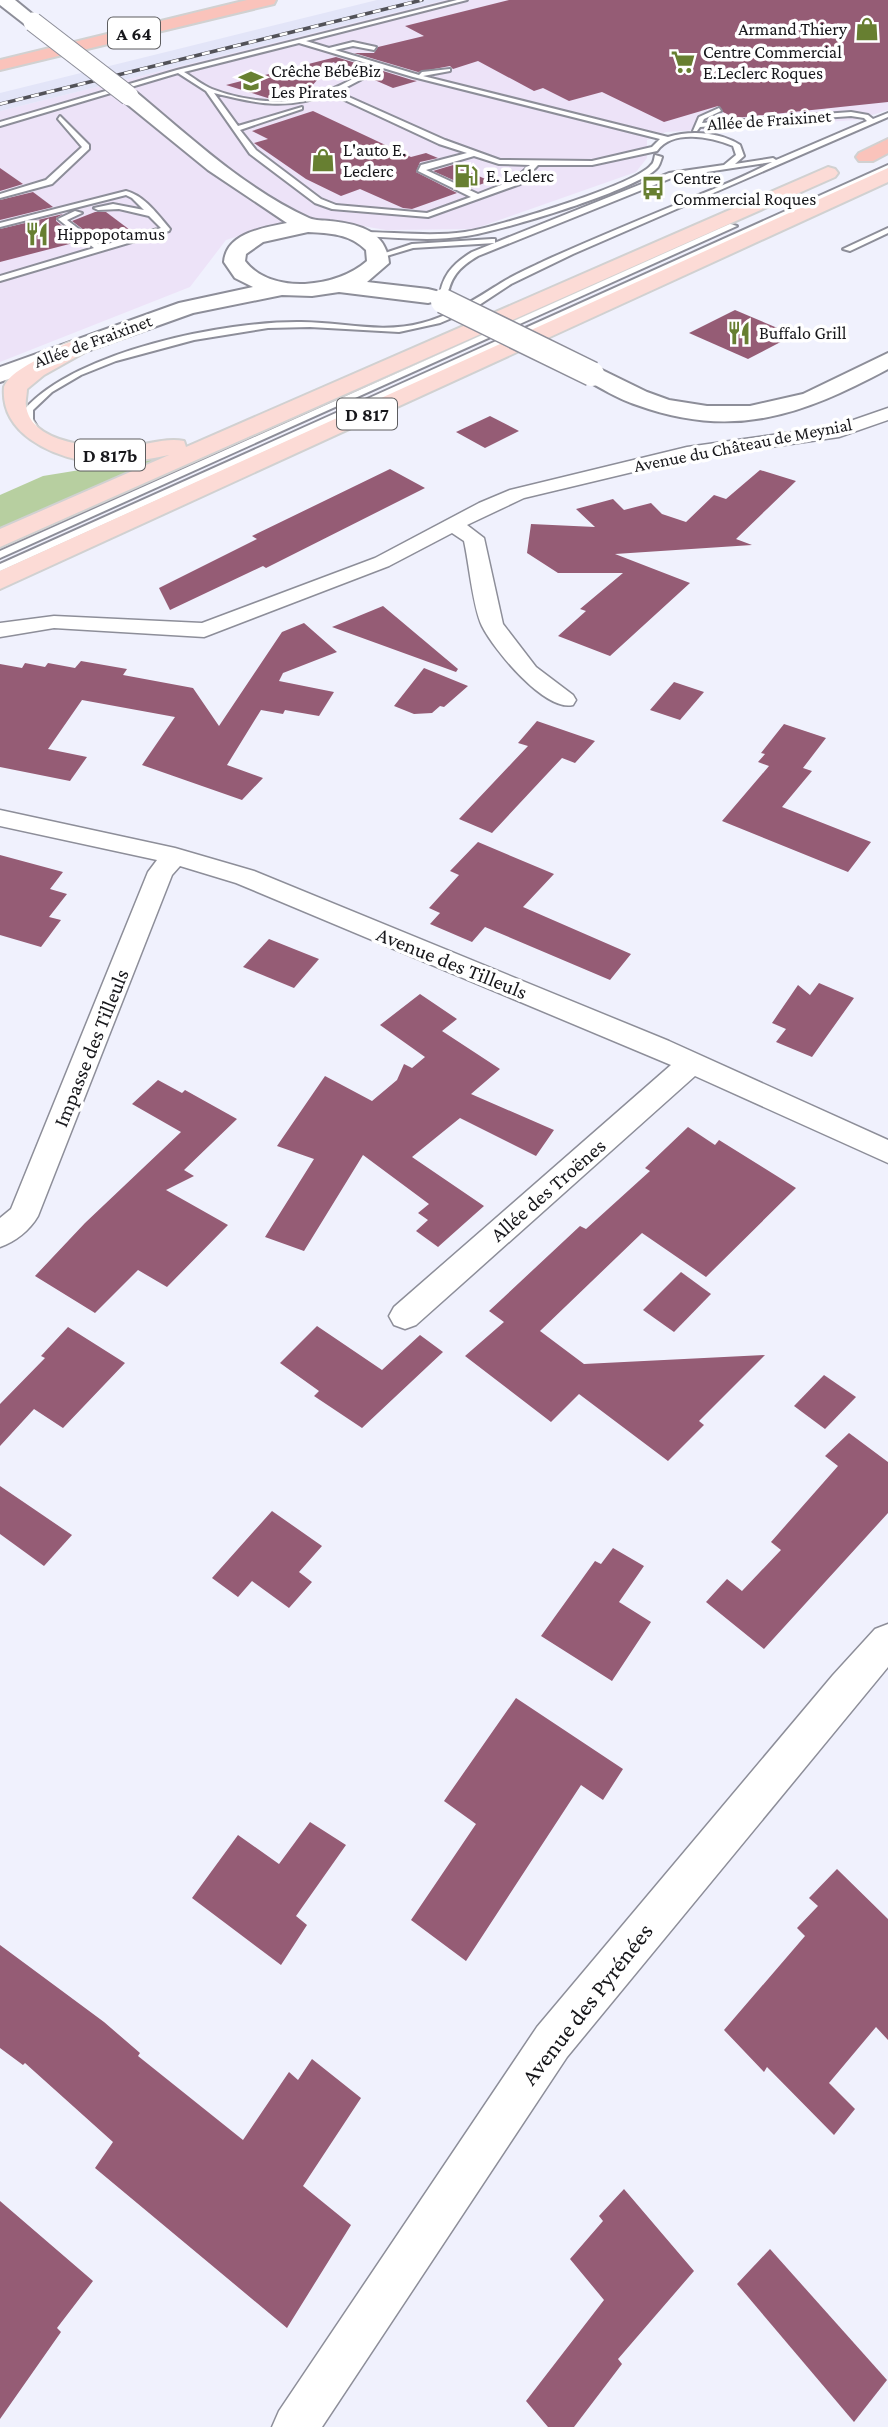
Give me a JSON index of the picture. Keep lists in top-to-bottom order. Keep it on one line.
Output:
{"streets":{"highway":["A 64"],"main road":["D 817","D 817b"],"street":["Allée de Fraixinet","Avenue du Château de Meynial","Avenue des Tilleuls","Impasse des Tilleuls","Allée des Troënes","Avenue des Pyrénées"]},"crossings":[["Allée de Fraixinet","D 817b"],["D 817","D 817b"],["Avenue des Tilleuls","Impasse des Tilleuls"],["Avenue des Tilleuls","Allée des Troënes"]],"places":{"shop":["Armand Thiery","L'auto E. Leclerc"],"supermarket":["Centre Commercial E.Leclerc Roques"],"school or university":["Crêche BébéBiz Les Pirates"],"fuel station":["E. Leclerc"],"bus stop":["Centre Commercial Roques"],"restaurant":["Hippopotamus","Buffalo Grill"]}}
